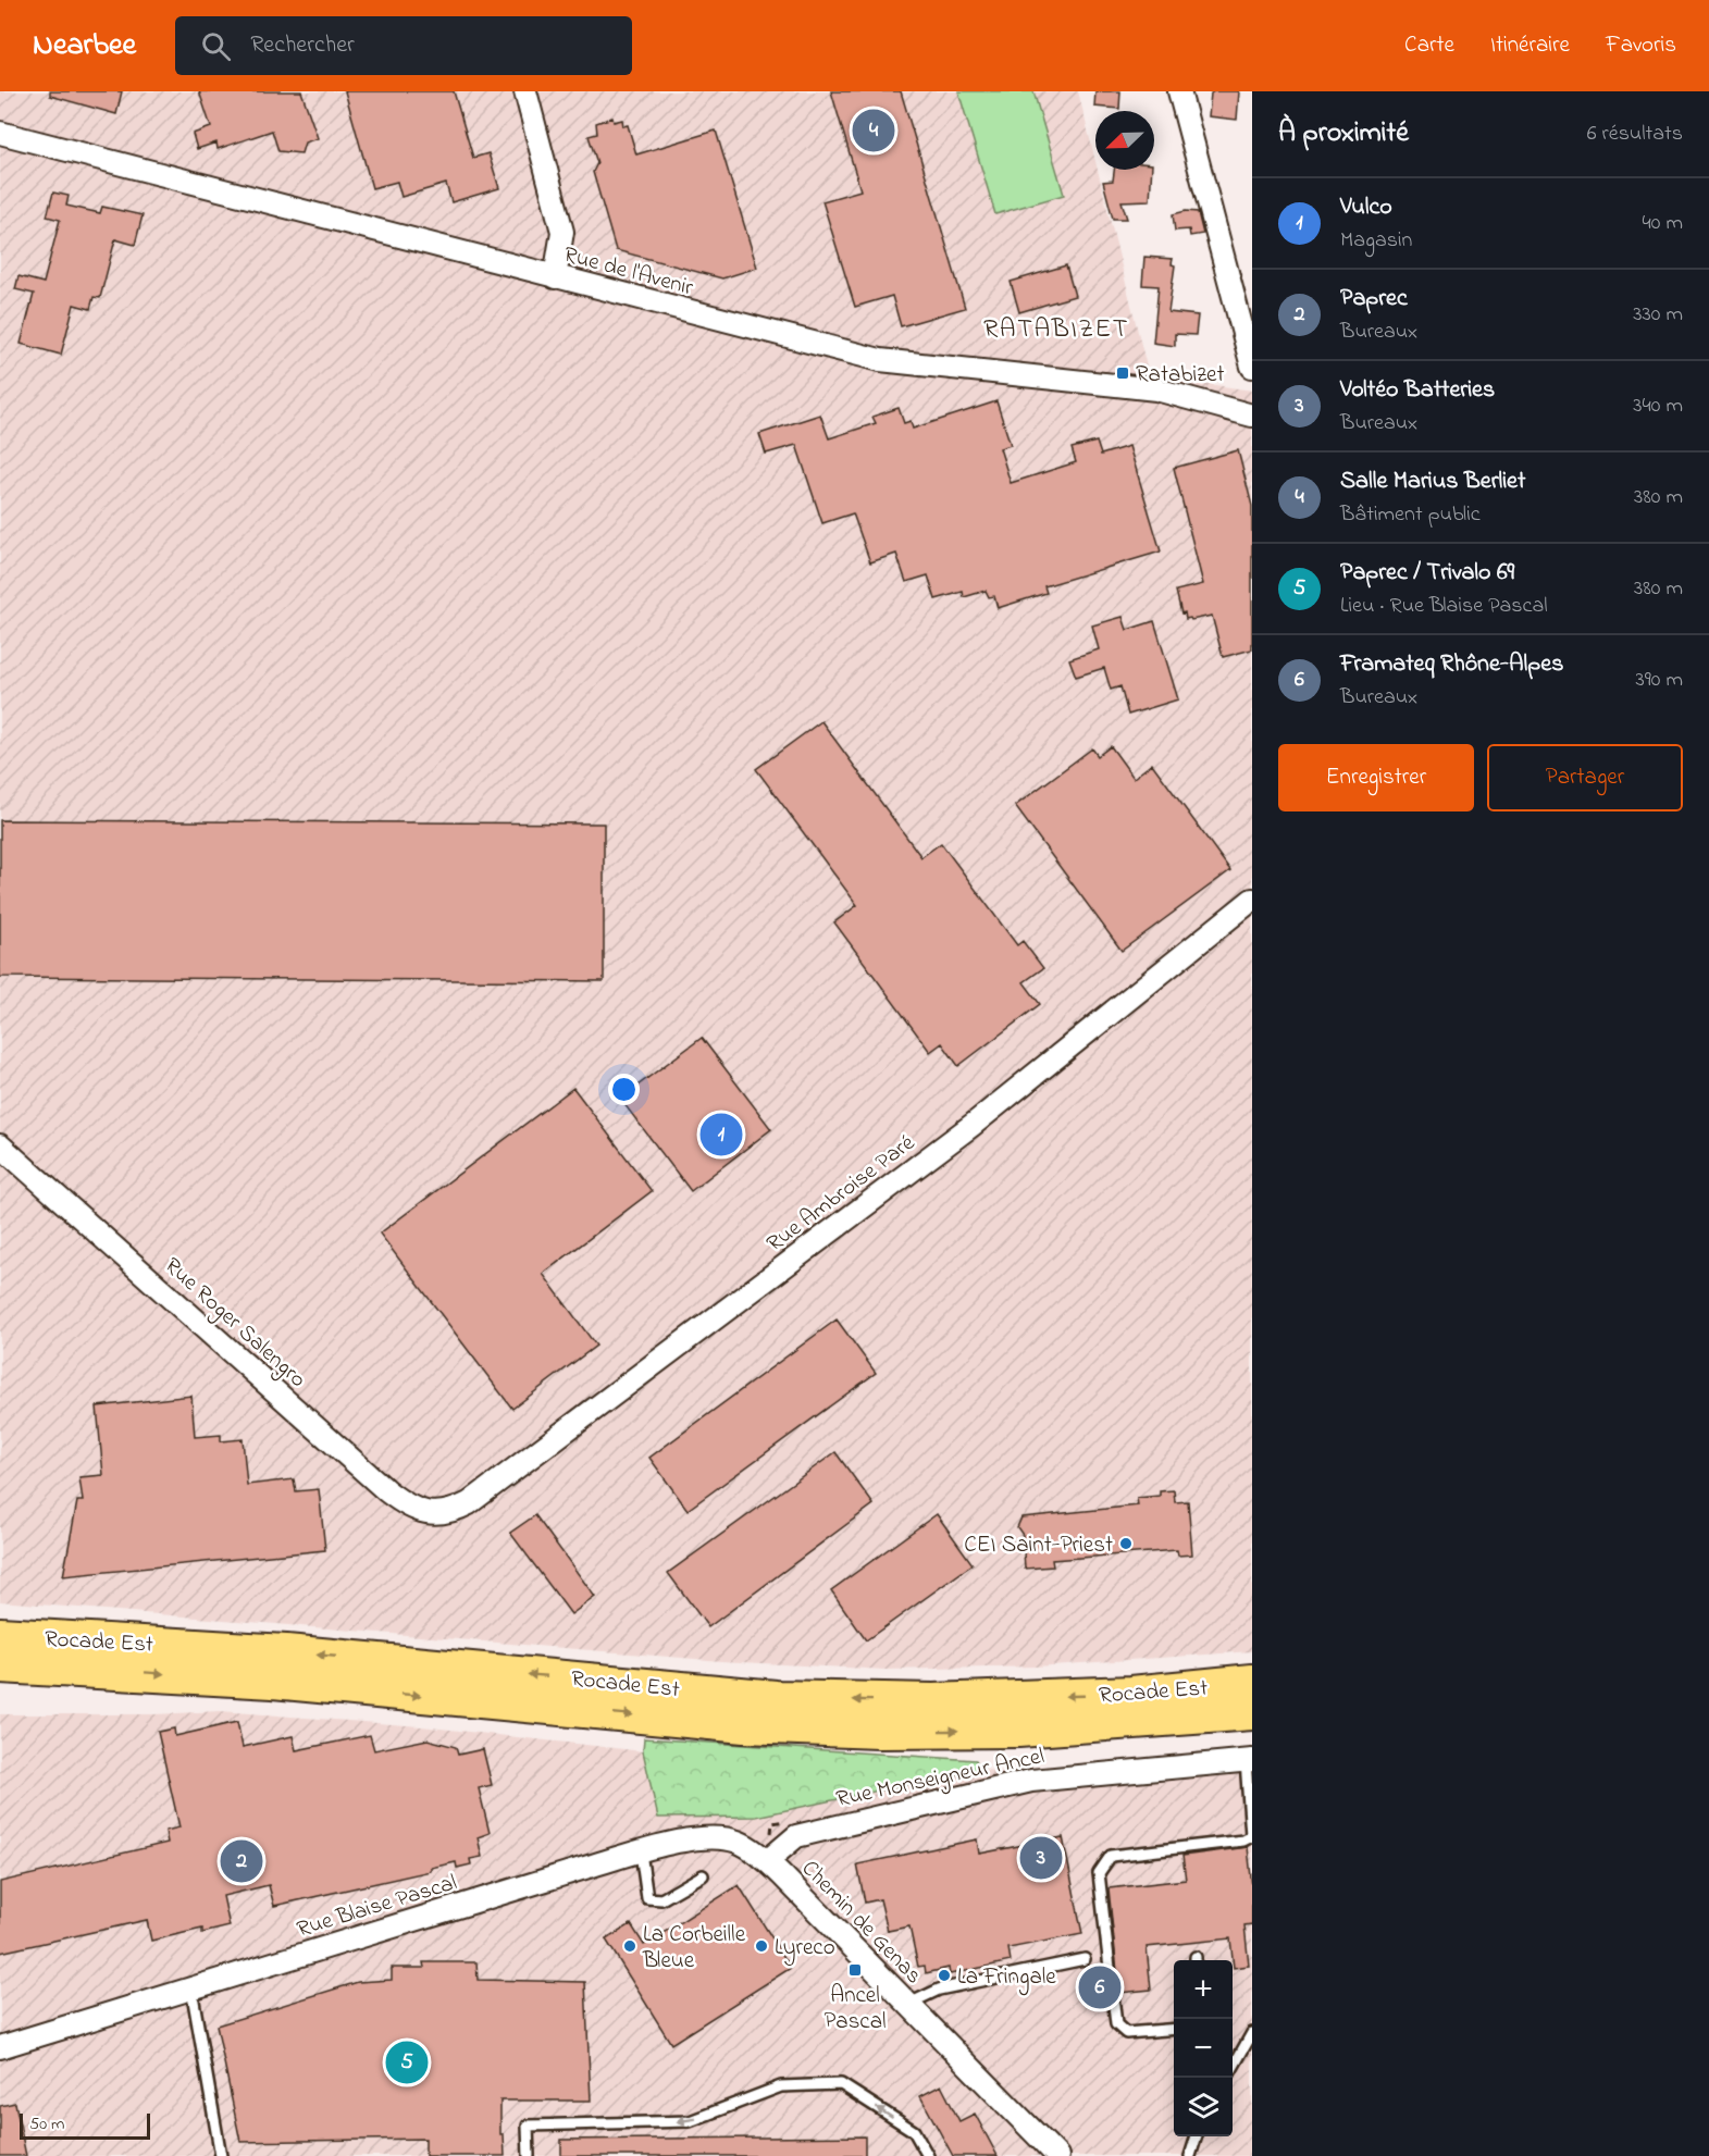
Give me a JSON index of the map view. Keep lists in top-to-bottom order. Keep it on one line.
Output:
{"streets":{"highway":["Rocade Est"],"street":["Rue de l'Avenir","Rue Ambroise Paré","Rue Roger Salengro","Rue Monseigneur Ancel","Rue Blaise Pascal","Chemin de Genas"]},"crossings":[["Rue Ambroise Paré","Rue Roger Salengro"],["Rue Monseigneur Ancel","Rue Blaise Pascal"],["Rue Monseigneur Ancel","Chemin de Genas"],["Rue Blaise Pascal","Chemin de Genas"]],"districts":["RATABIZET"],"places":{"transit":["Ratabizet","Ancel Pascal"],"other":["CEI Saint-Priest","La Corbeille Bleue","Lyreco","La Fringale"]},"scale_bar":"50 m","north":"bottom left","page":{"header":"Nearbee","search":"Rechercher","nav":["Carte","Itinéraire","Favoris"],"heading":["À proximité","6 résultats"],"pins":["4","1","3","2","6","5"],"list":[{"mark":"1","name":"Vulco","note":"Magasin","value":"40 m"},{"mark":"2","name":"Paprec","note":"Bureaux","value":"330 m"},{"mark":"3","name":"Voltéo Batteries","note":"Bureaux","value":"340 m"},{"mark":"4","name":"Salle Marius Berliet","note":"Bâtiment public","value":"380 m"},{"mark":"5","name":"Paprec / Trivalo 69","note":"Lieu · Rue Blaise Pascal","value":"380 m"},{"mark":"6","name":"Framateq Rhône-Alpes","note":"Bureaux","value":"390 m"}],"buttons":["Enregistrer","Partager"],"map_buttons":["+","−"],"scale":"50 m"}}
